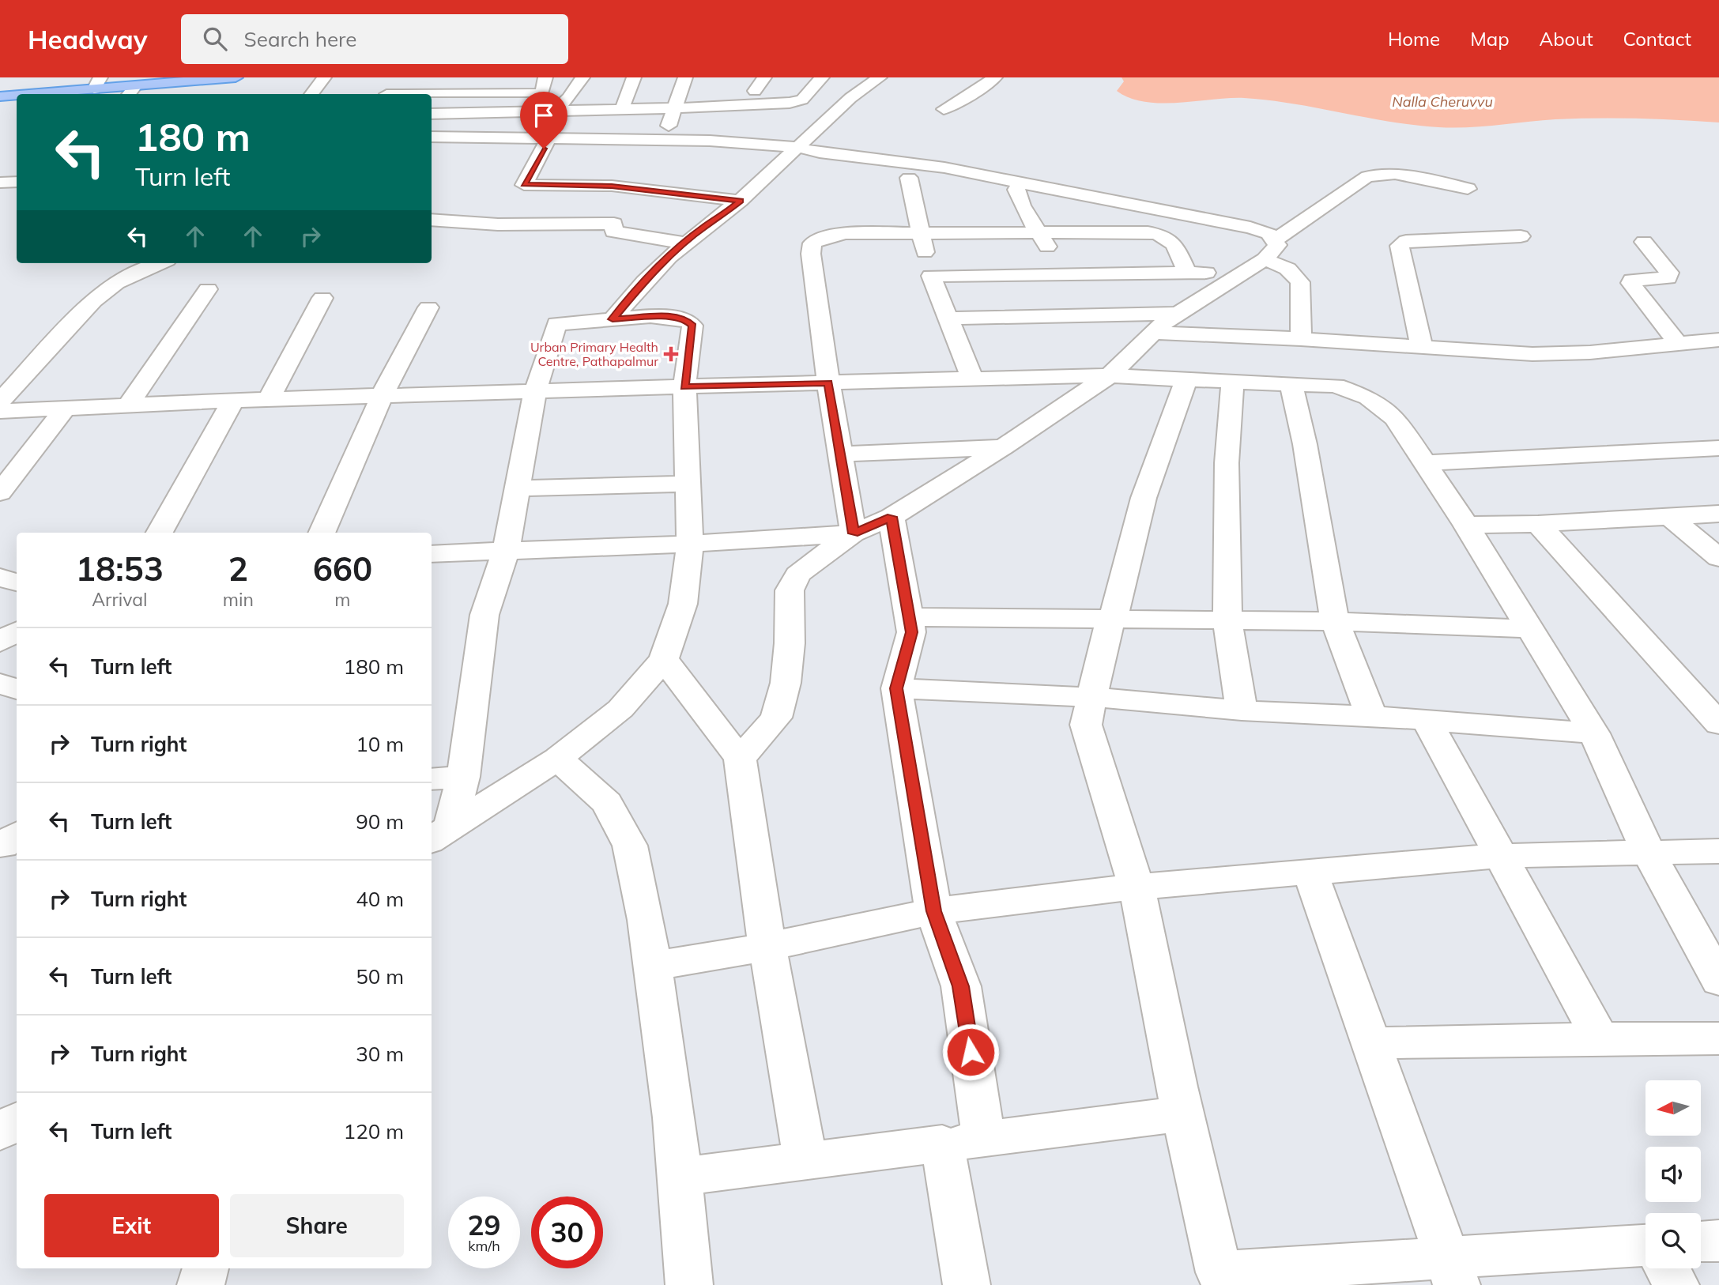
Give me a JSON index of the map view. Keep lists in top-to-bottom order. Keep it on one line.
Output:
{"water":["Nalla Cheruvvu"],"places":{"health":["Urban Primary Health Centre, Pathapalmur"]},"north":"left","page":{"header":"Headway","search":"Search here","nav":["Home","Map","About","Contact"],"turn":["180 m","Turn left"],"eta":["18:53","Arrival","2","min","660","m"],"list":[{"name":"Turn left","value":"180 m"},{"name":"Turn right","value":"10 m"},{"name":"Turn left","value":"90 m"},{"name":"Turn right","value":"40 m"},{"name":"Turn left","value":"50 m"},{"name":"Turn right","value":"30 m"},{"name":"Turn left","value":"120 m"}],"buttons":["Exit","Share"],"speed":"29 km/h","limit":"30"}}
